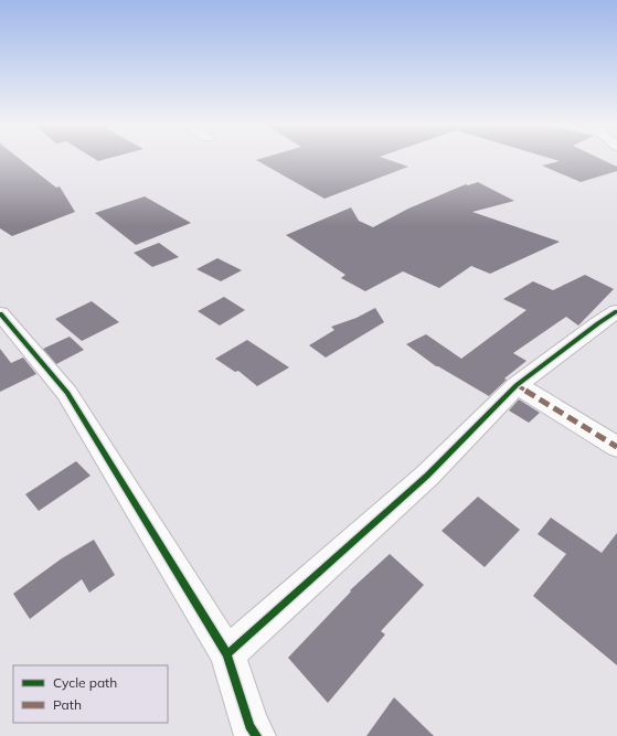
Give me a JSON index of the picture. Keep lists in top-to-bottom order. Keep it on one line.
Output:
{"legend":["Cycle path","Path"]}
